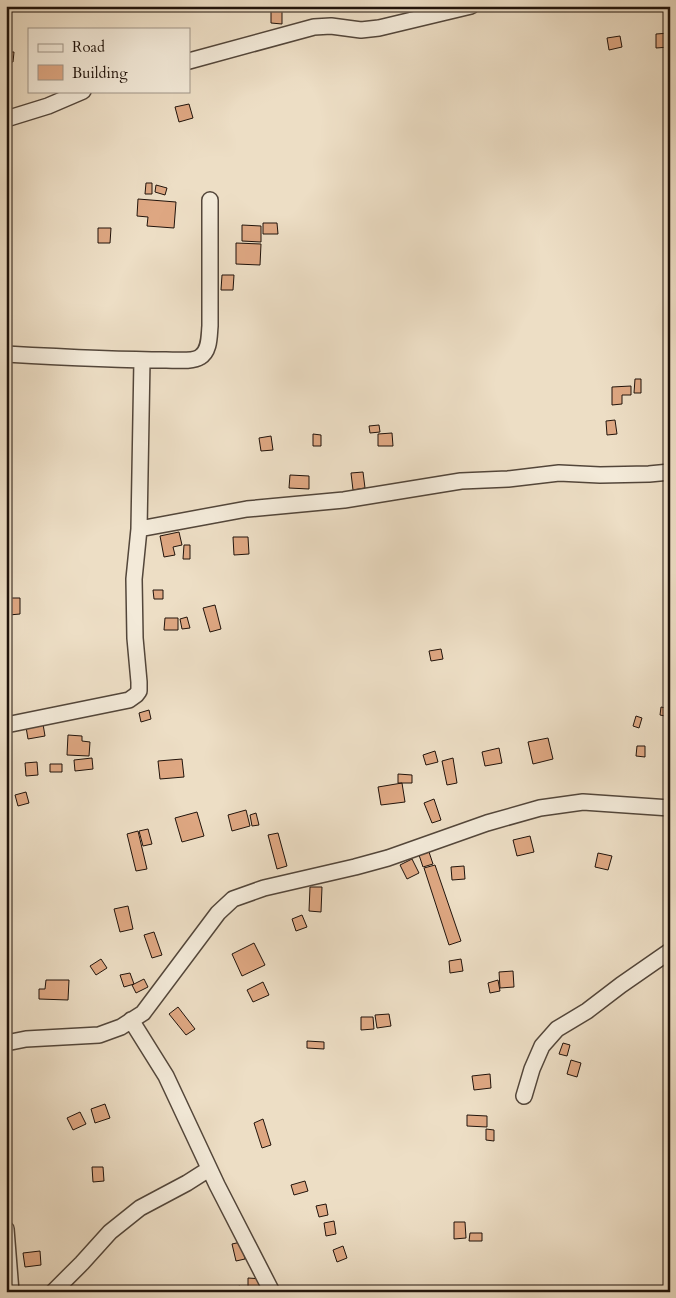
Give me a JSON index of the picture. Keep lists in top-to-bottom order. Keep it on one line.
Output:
{"legend":["Road","Building"]}
